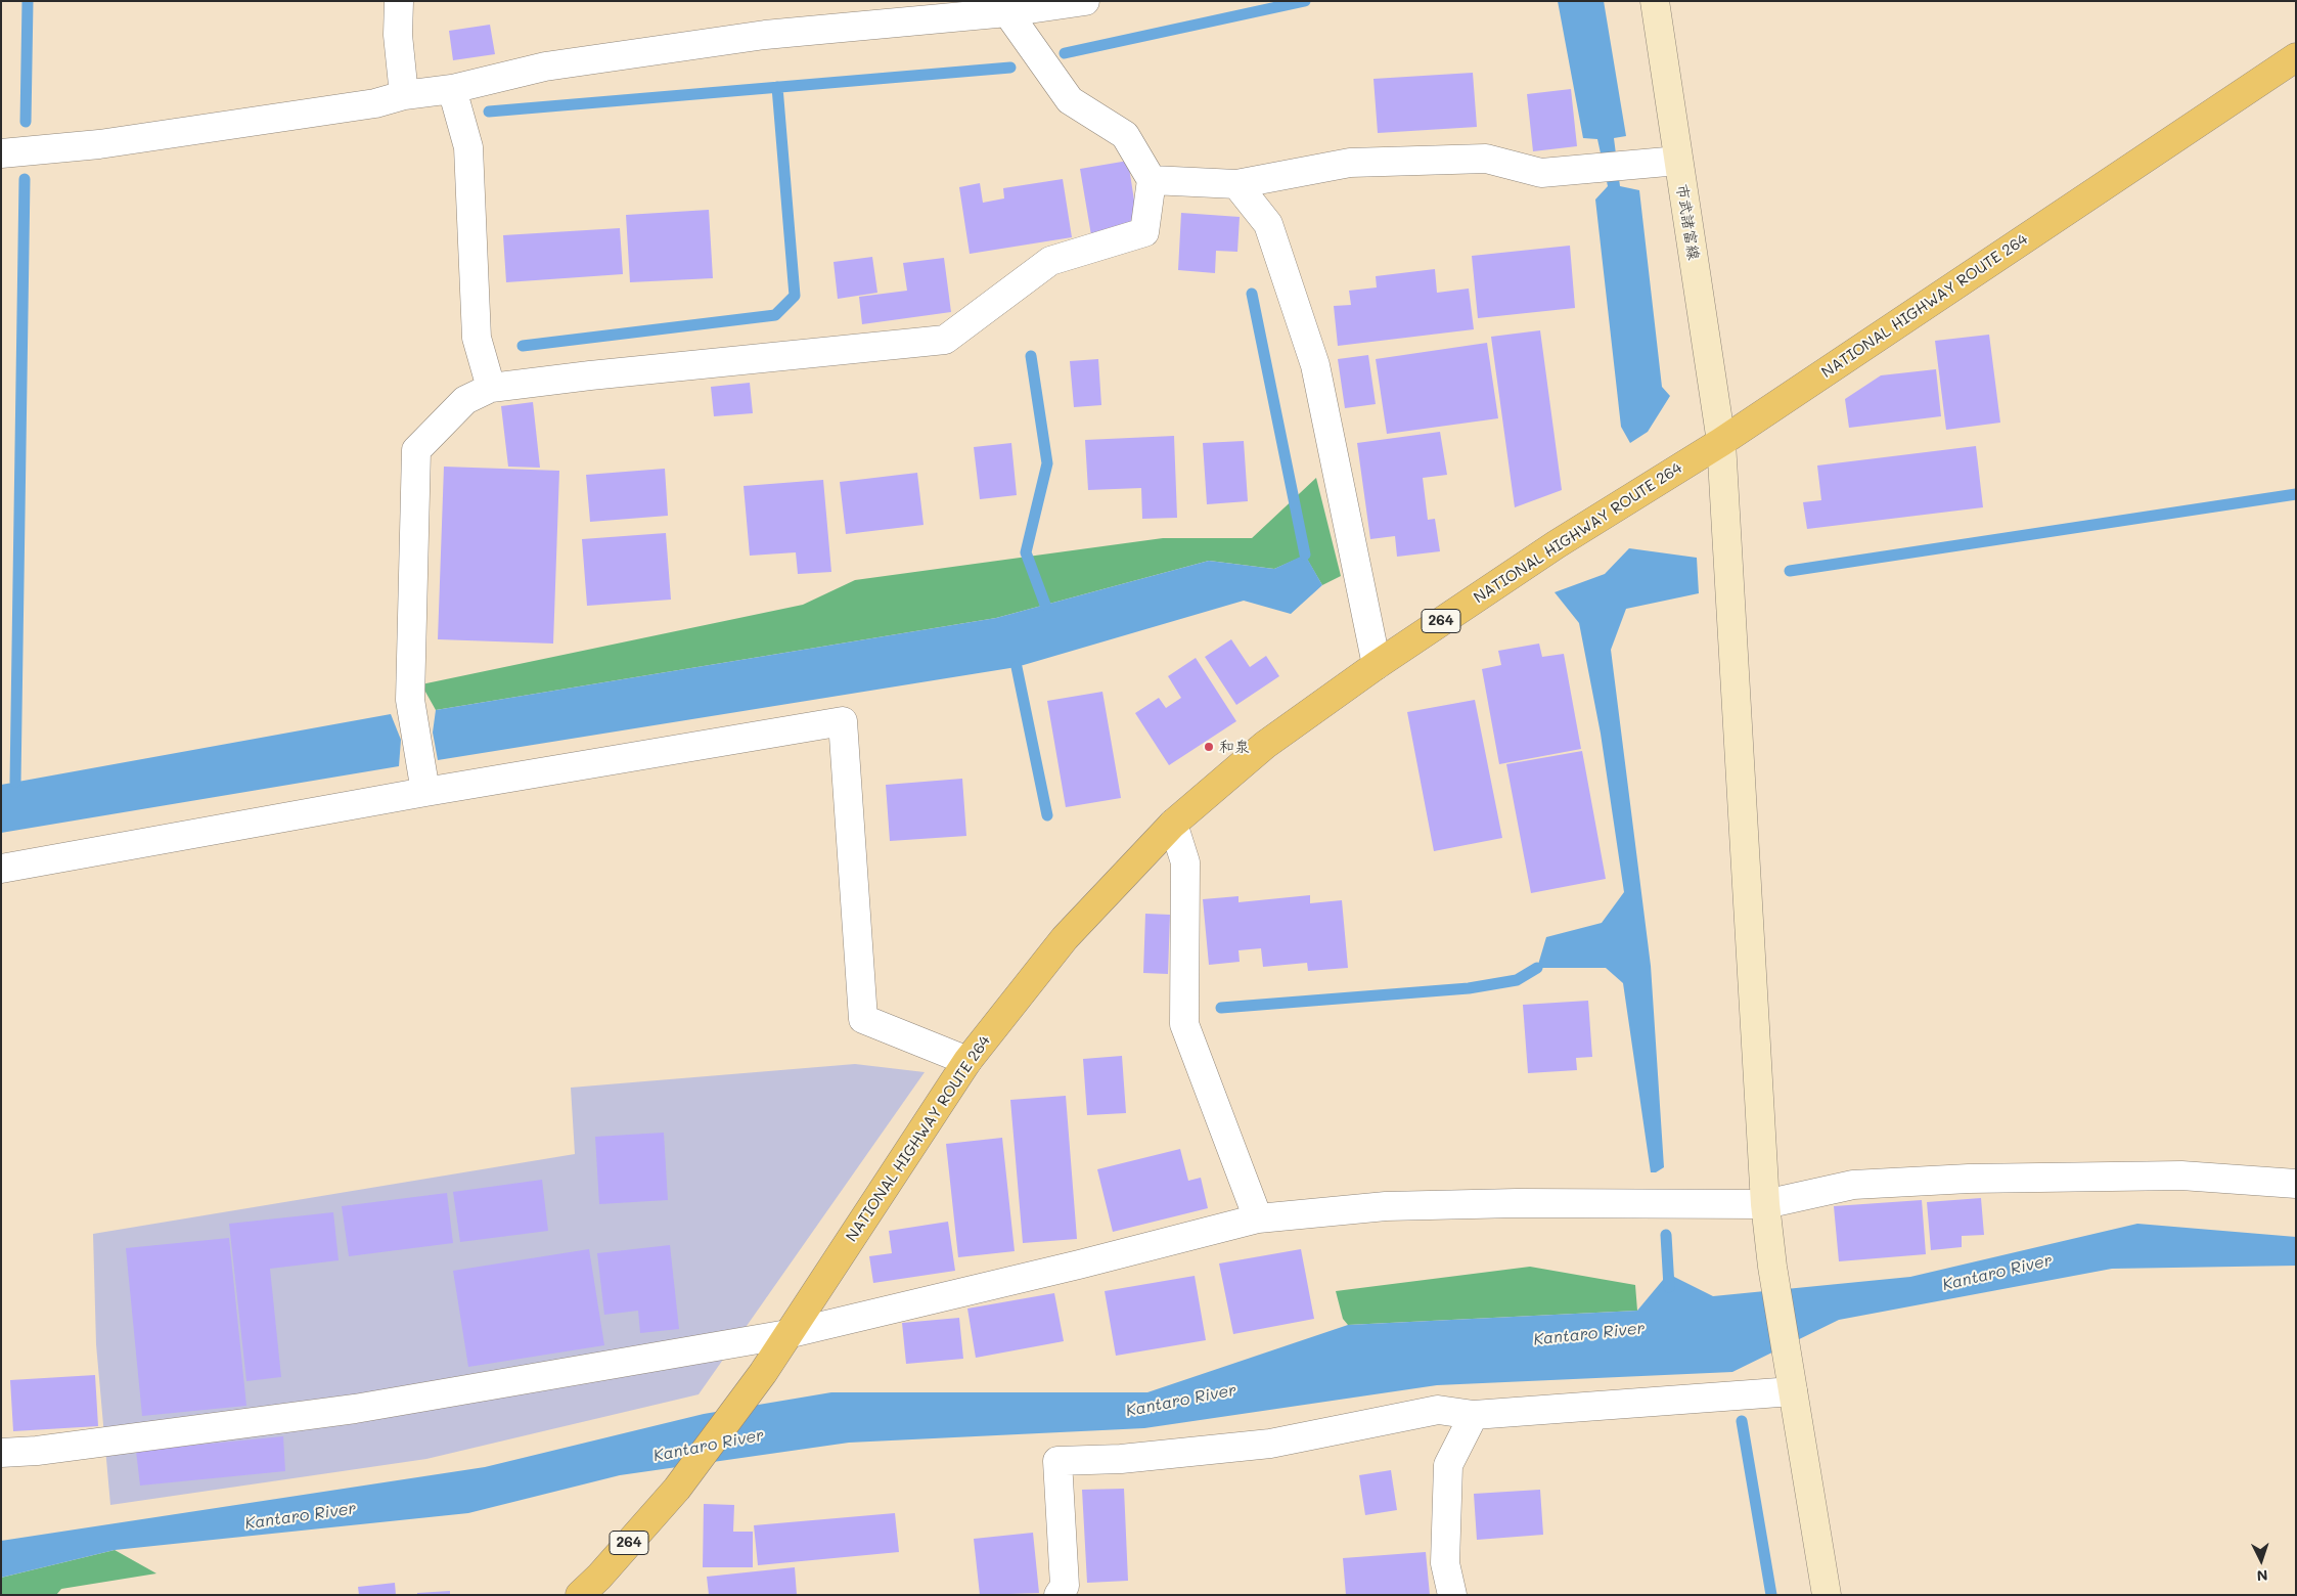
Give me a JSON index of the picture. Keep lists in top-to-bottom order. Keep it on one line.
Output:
{"streets":{"highway":["NATIONAL HIGHWAY ROUTE 264","264"],"street":["市武諸富線"]},"crossings":[["市武諸富線","NATIONAL HIGHWAY ROUTE 264"]],"water":["Kantaro River"],"places":["和泉"],"north":"bottom"}
